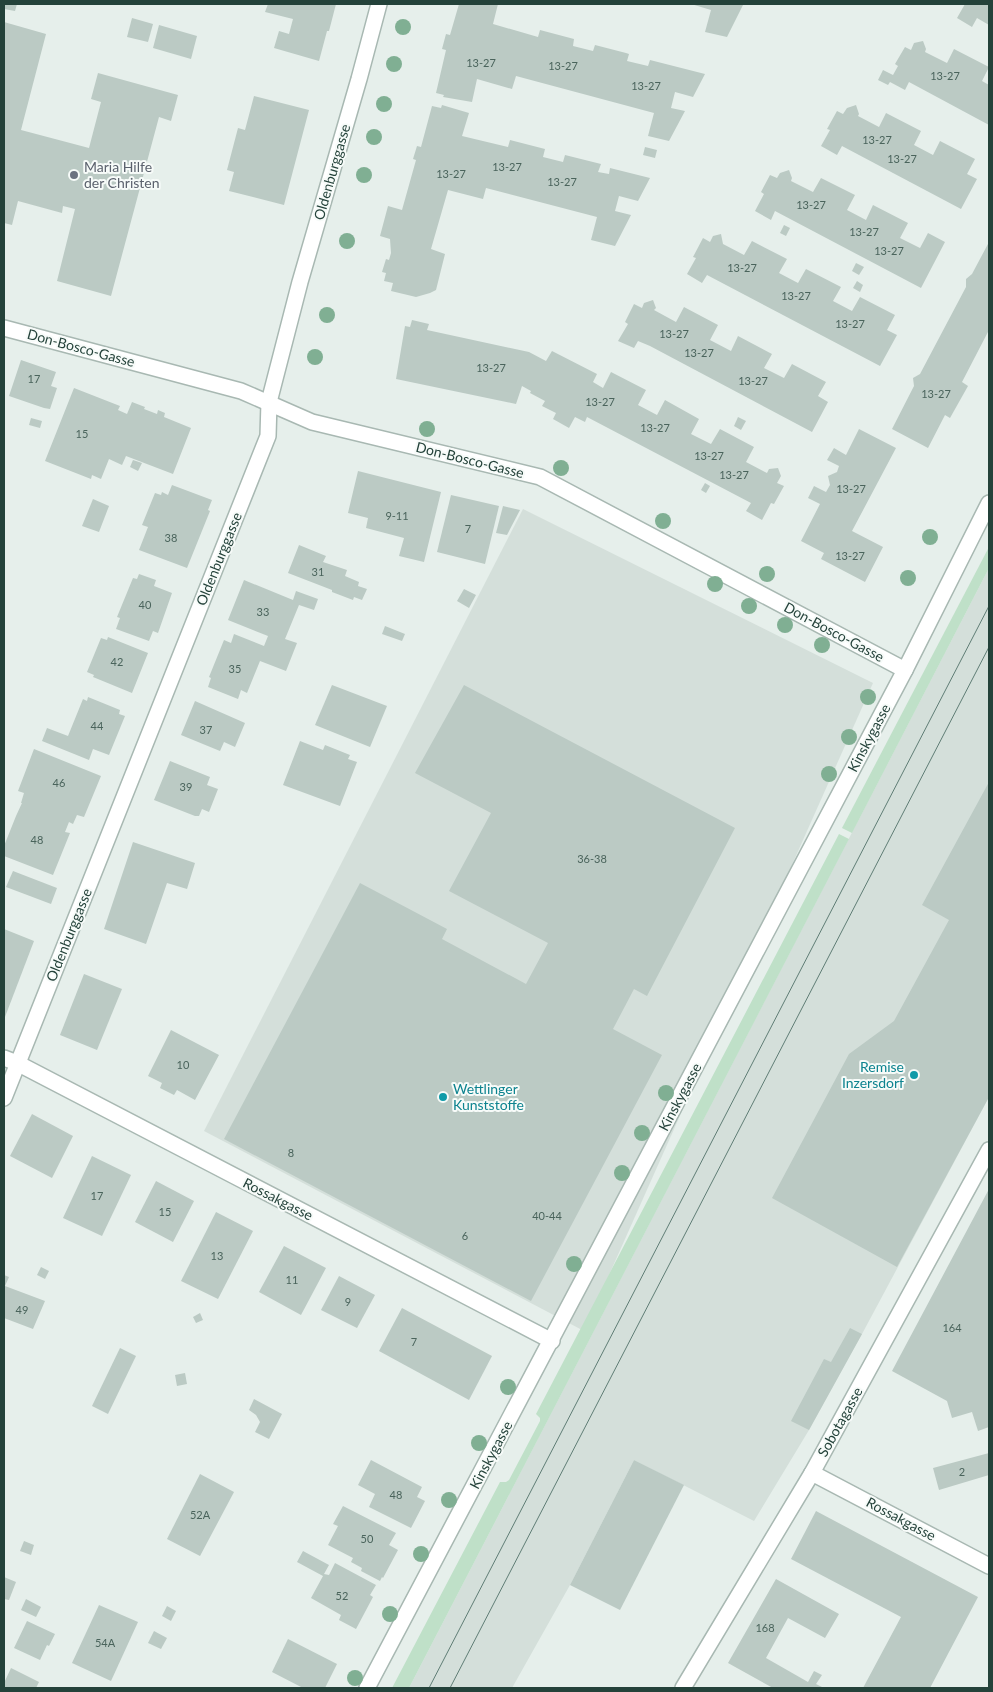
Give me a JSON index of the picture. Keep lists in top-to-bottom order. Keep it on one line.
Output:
{"streets":{"street":["Oldenburggasse","Don-Bosco-Gasse","Kinskygasse","Rossakgasse","Sobotagasse"]},"crossings":[["Oldenburggasse","Don-Bosco-Gasse"],["Oldenburggasse","Rossakgasse"],["Don-Bosco-Gasse","Kinskygasse"],["Kinskygasse","Rossakgasse"],["Rossakgasse","Sobotagasse"]],"places":["Maria Hilfe der Christen","Remise Inzersdorf","Wettlinger Kunststoffe"],"house_numbers":["13-27","13-27","13-27","13-27","13-27","13-27","13-27","13-27","13-27","13-27","13-27","13-27","13-27","13-27","13-27","13-27","13-27","13-27","17","13-27","13-27","13-27","13-27","15","13-27","13-27","13-27","9-11","7","38","13-27","31","40","33","42","35","44","37","46","39","48","36-38","10","8","17","15","40-44","6","13","11","9","49","164","7","2","48","52A","50","52","168","54A"]}
